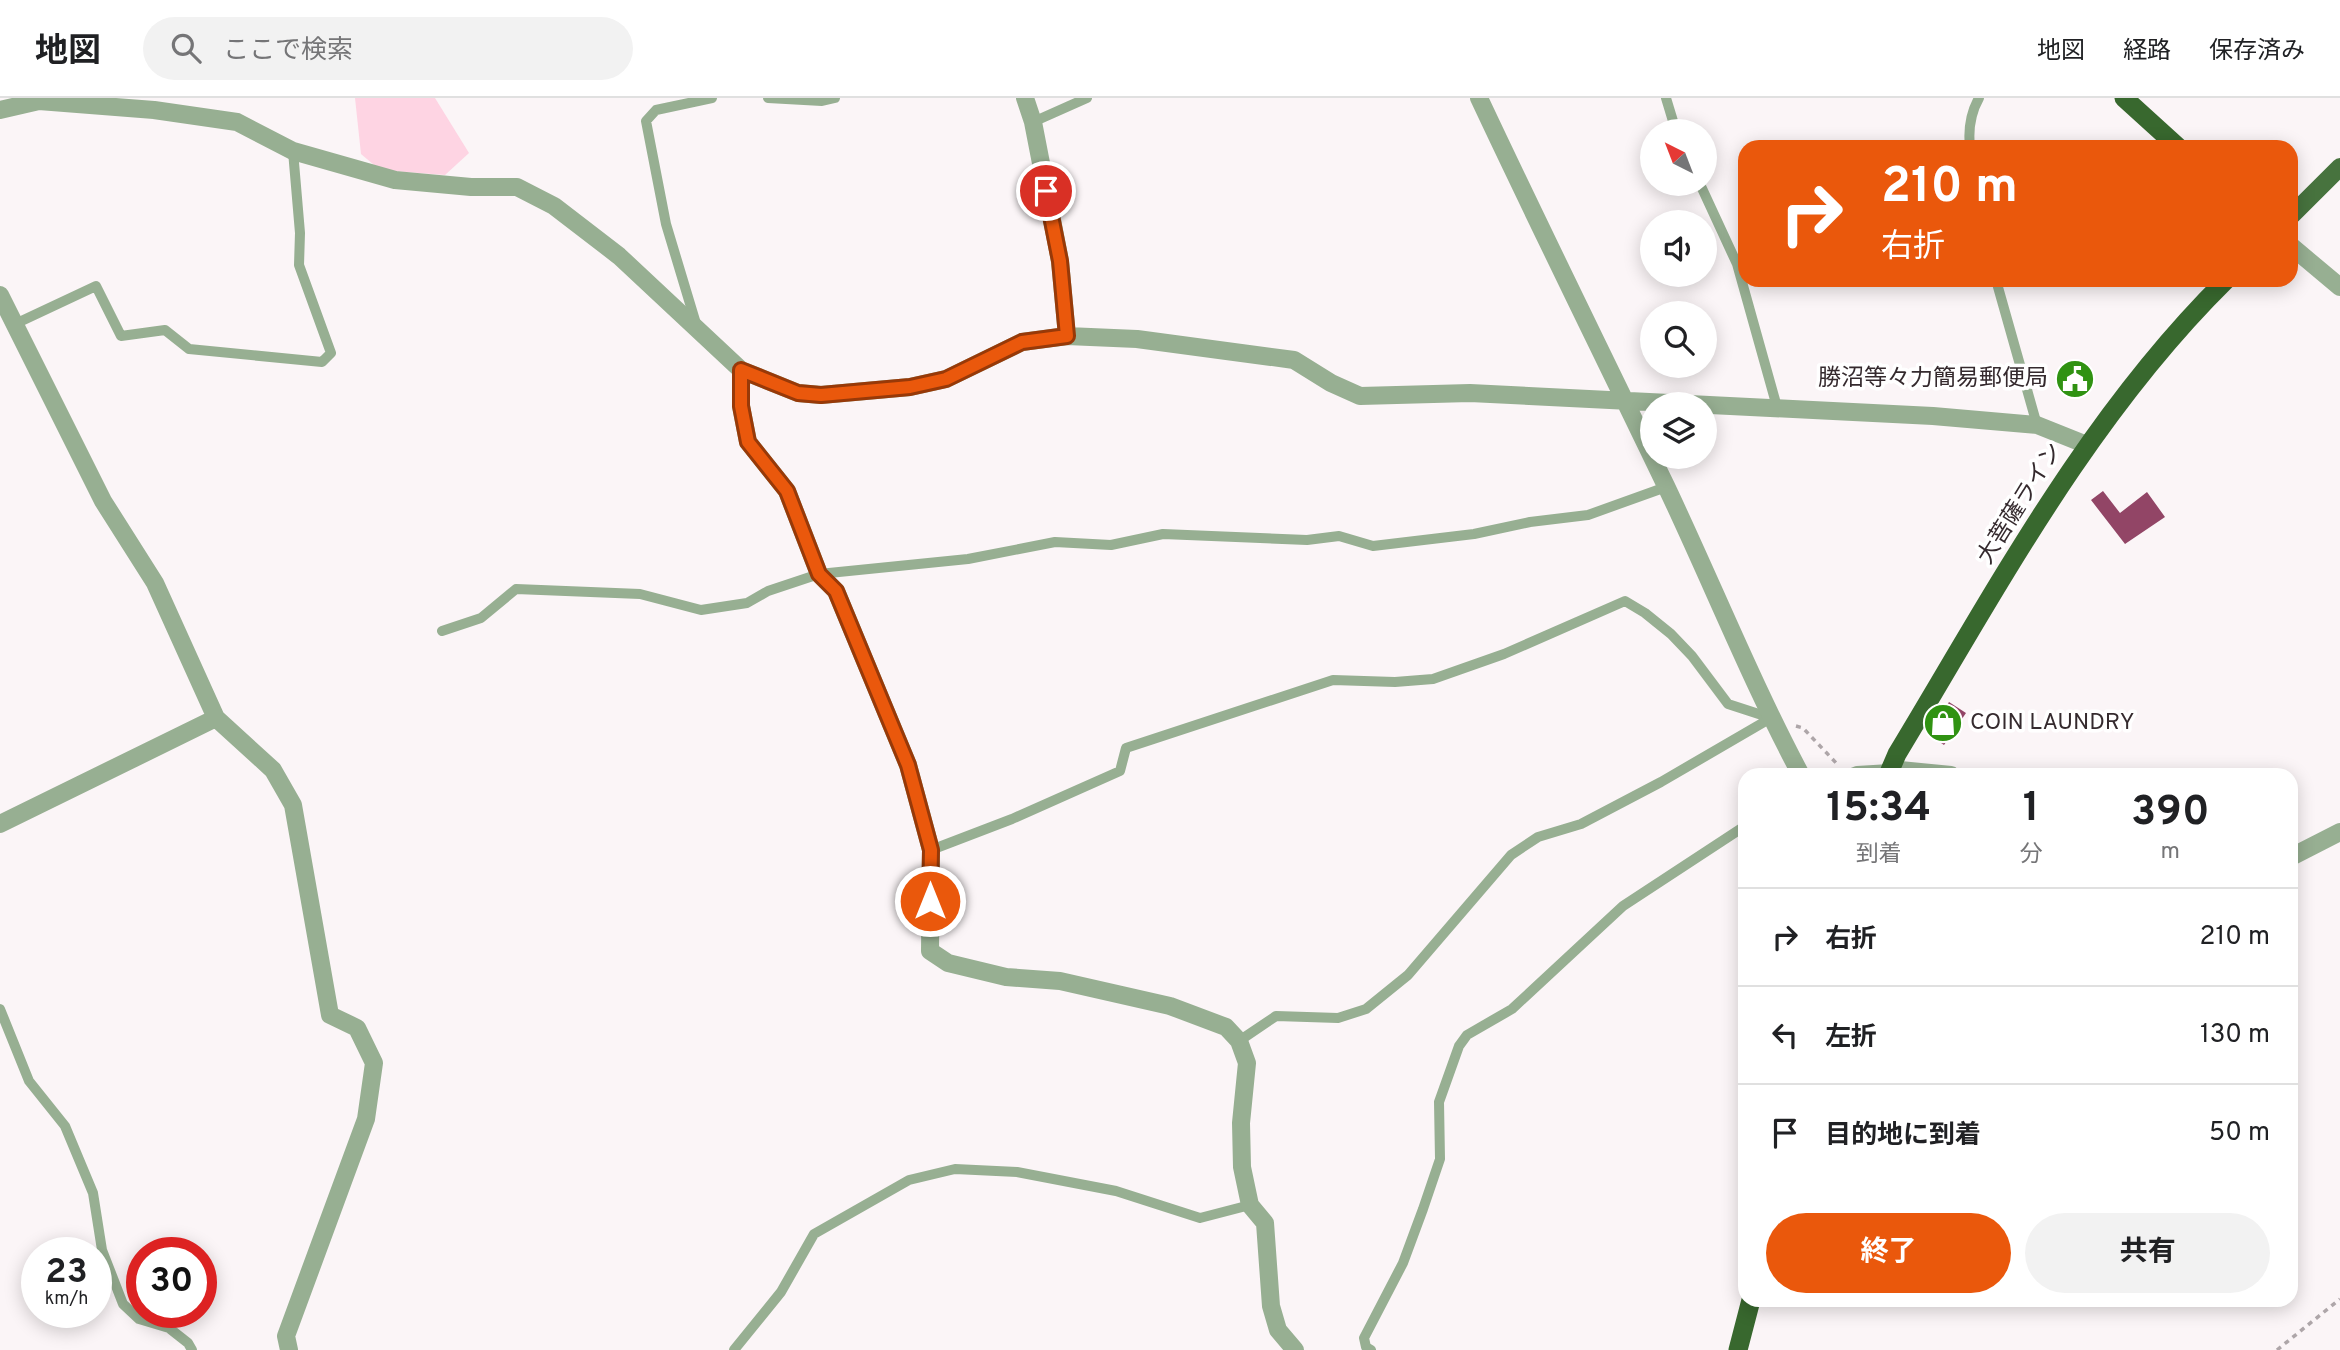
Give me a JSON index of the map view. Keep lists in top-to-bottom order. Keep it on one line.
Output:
{"streets":{"highway":["大菩薩ライン"]},"places":{"public building":["勝沼等々力簡易郵便局"],"shop":["COIN LAUNDRY"]},"north":"top left","page":{"header":"地図","search":"ここで検索","nav":["地図","経路","保存済み"],"turn":["210 m","右折"],"eta":["15:34","到着","1","分","390","m"],"list":[{"name":"右折","value":"210 m"},{"name":"左折","value":"130 m"},{"name":"目的地に到着","value":"50 m"}],"buttons":["終了","共有"],"speed":"23 km/h","limit":"30"}}
